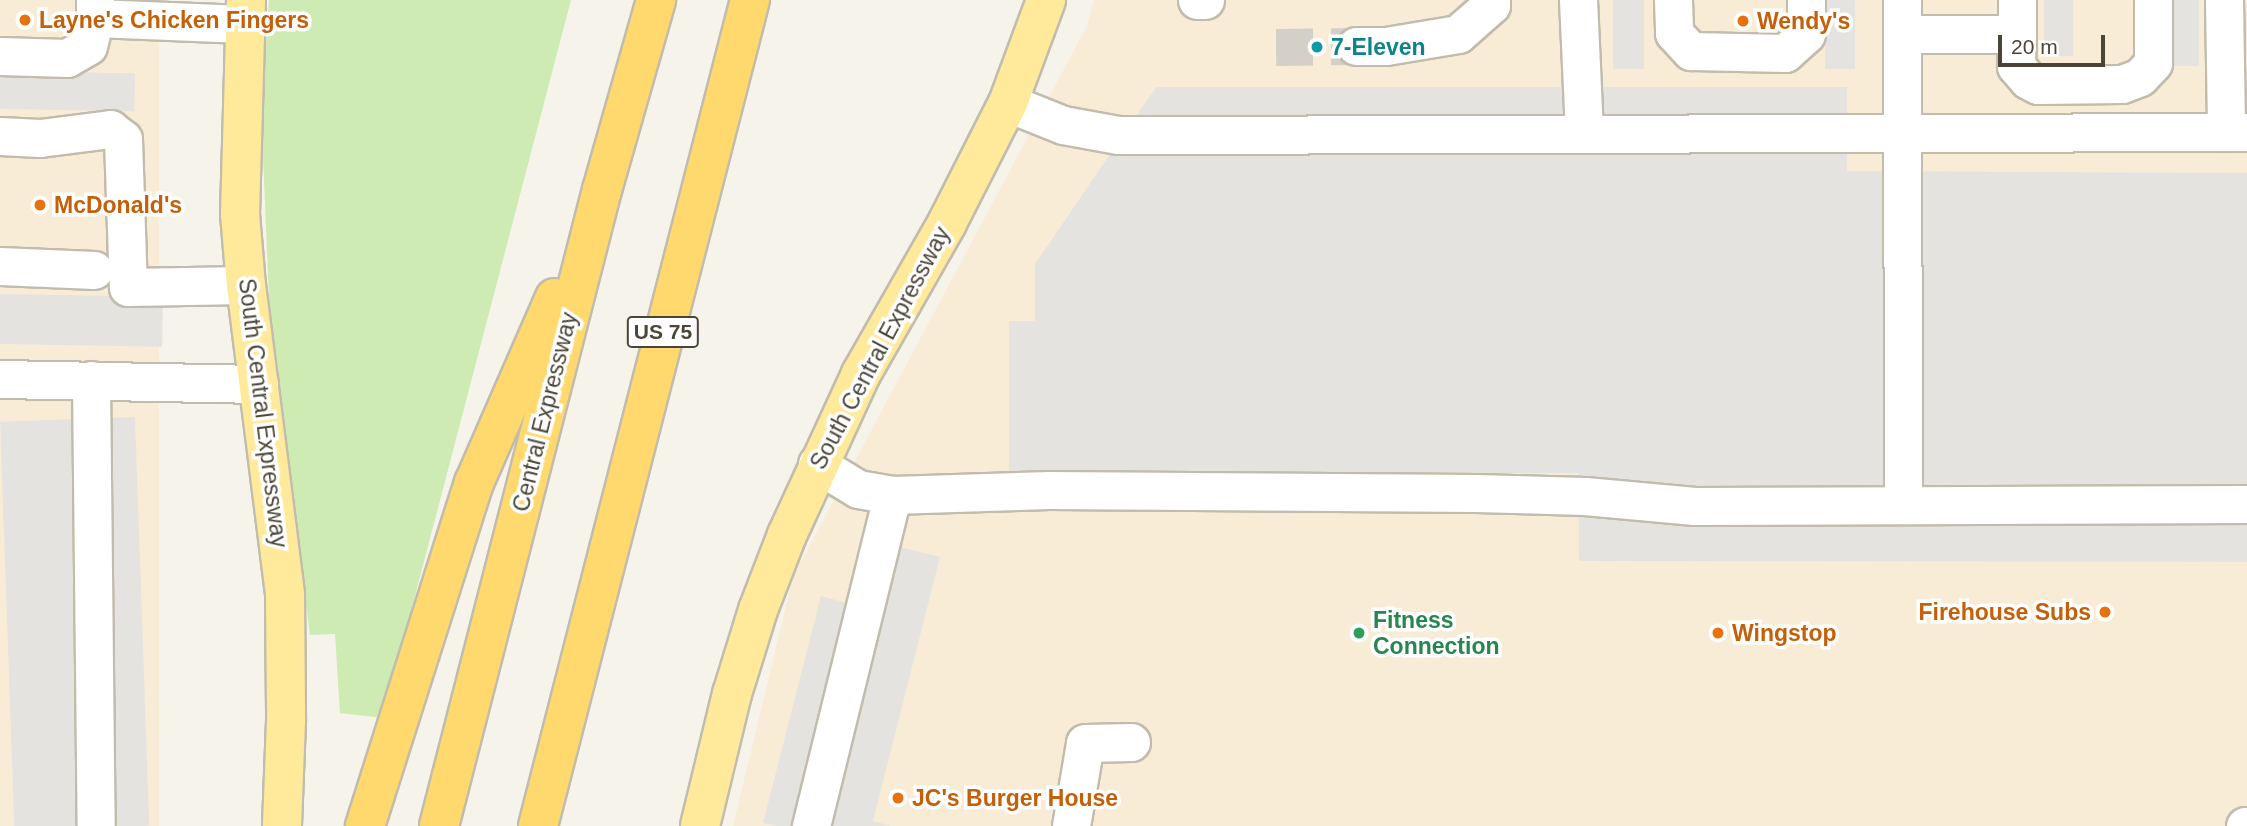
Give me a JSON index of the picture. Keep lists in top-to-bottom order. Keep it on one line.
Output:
{"streets":{"highway":["US 75","Central Expressway"],"main road":["South Central Expressway"]},"places":["Layne's Chicken Fingers","Wendy's","7-Eleven","McDonald's","Firehouse Subs","Fitness Connection","Wingstop","JC's Burger House"],"scale_bar":"20 m"}
